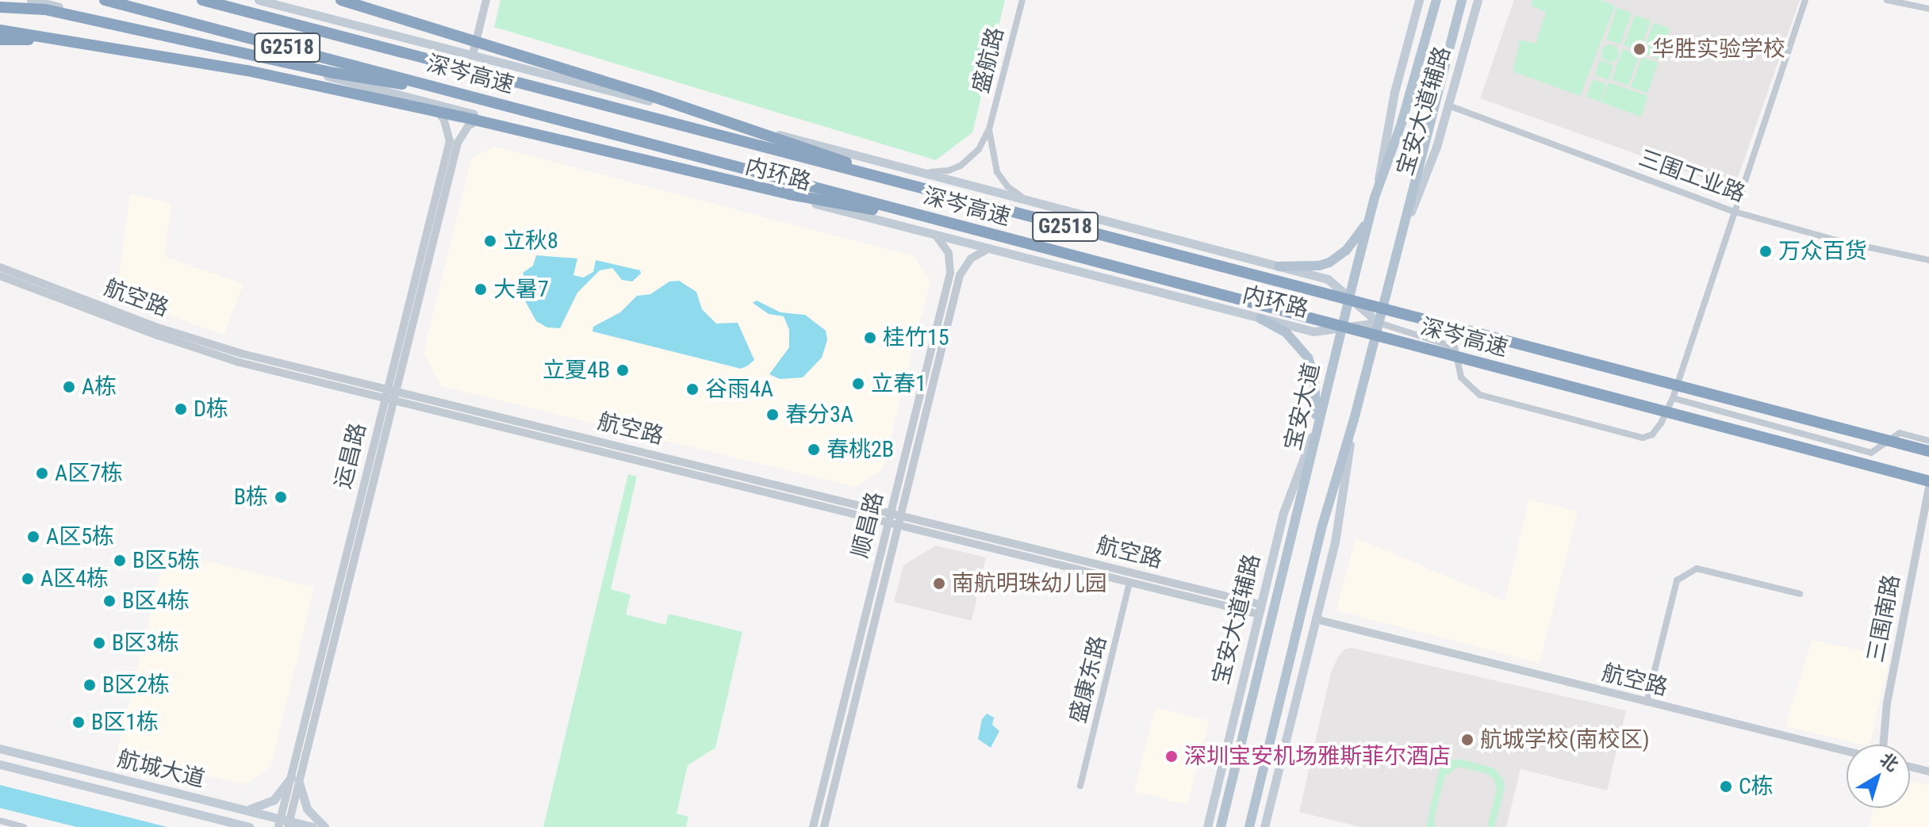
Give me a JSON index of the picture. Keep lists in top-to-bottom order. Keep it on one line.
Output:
{"streets":{"highway":["G2518","深岑高速"],"main road":["宝安大道辅路","内环路","宝安大道","航城大道"],"street":["盛航路","三围工业路","航空路","运昌路","顺昌路","三围南路","盛康东路"]},"crossings":[["宝安大道辅路","三围工业路"],["宝安大道辅路","航空路"],["宝安大道辅路","宝安大道"],["内环路","宝安大道"],["内环路","运昌路"],["内环路","顺昌路"],["航空路","运昌路"],["航空路","顺昌路"],["航空路","盛康东路"],["运昌路","航城大道"]],"places":["华胜实验学校","立秋8","万众百货","大暑7","桂竹15","立夏4B","立春1","A栋","谷雨4A","D栋","春分3A","春桃2B","A区7栋","B栋","A区5栋","B区5栋","A区4栋","南航明珠幼儿园","B区4栋","B区3栋","B区2栋","B区1栋","航城学校(南校区)","深圳宝安机场雅斯菲尔酒店","C栋"],"north":"top right"}
